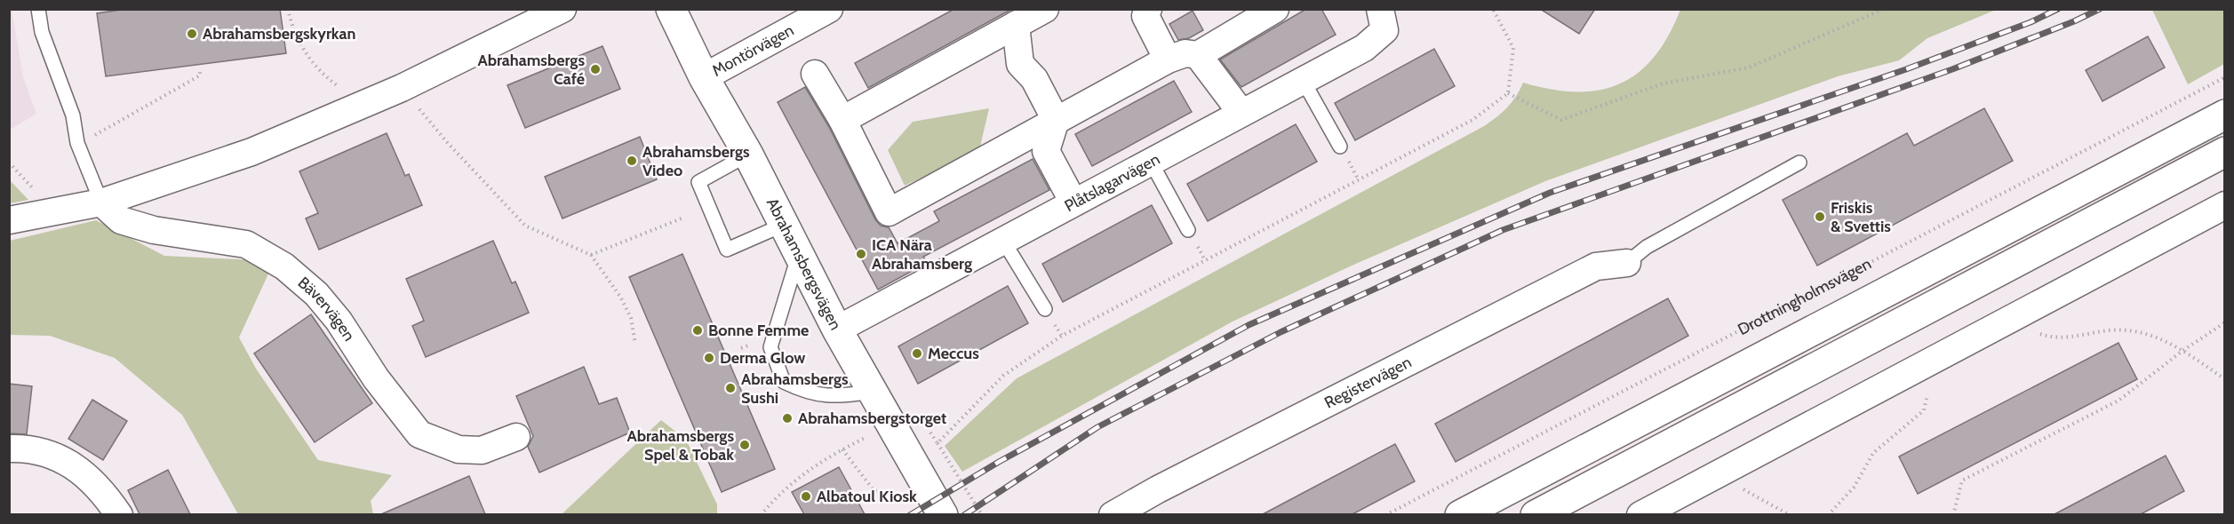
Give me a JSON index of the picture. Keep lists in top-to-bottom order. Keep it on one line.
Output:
{"streets":{"main road":["Abrahamsbergsvägen"],"street":["Montörvägen","Plåtslagarvägen","Bävervägen","Registervägen"],"path":["Drottningholmsvägen"]},"crossings":[["Montörvägen","Abrahamsbergsvägen"],["Plåtslagarvägen","Abrahamsbergsvägen"]],"places":["Abrahamsbergskyrkan","Abrahamsbergs Café","Abrahamsbergs Video","Friskis & Svettis","ICA Nära Abrahamsberg","Bonne Femme","Meccus","Derma Glow","Abrahamsbergs Sushi","Abrahamsbergstorget","Abrahamsbergs Spel & Tobak","Albatoul Kiosk"]}
